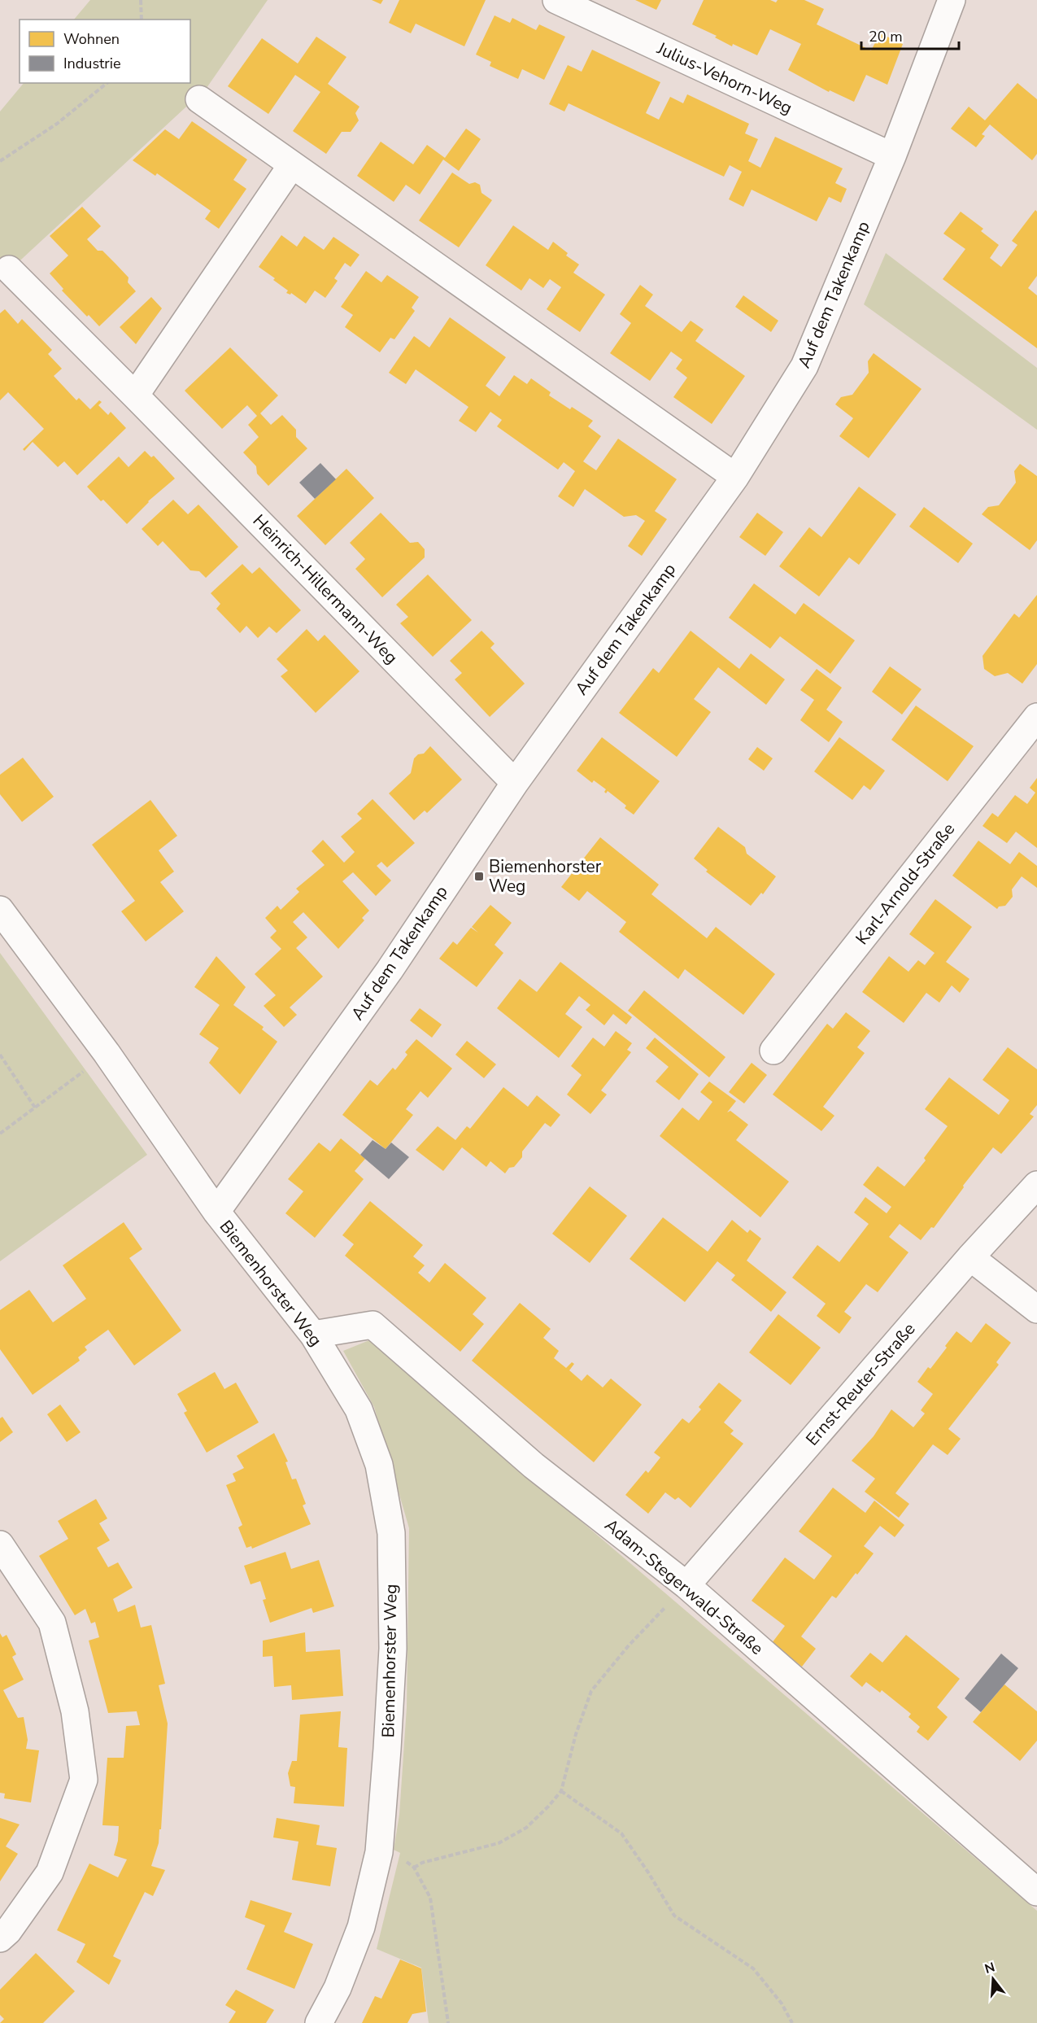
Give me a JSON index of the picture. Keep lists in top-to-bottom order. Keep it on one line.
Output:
{"streets":{"street":["Julius-Vehorn-Weg","Auf dem Takenkamp","Heinrich-Hillermann-Weg","Karl-Arnold-Straße","Biemenhorster Weg","Ernst-Reuter-Straße","Adam-Stegerwald-Straße"]},"crossings":[["Julius-Vehorn-Weg","Auf dem Takenkamp"],["Auf dem Takenkamp","Heinrich-Hillermann-Weg"],["Auf dem Takenkamp","Biemenhorster Weg"],["Biemenhorster Weg","Adam-Stegerwald-Straße"],["Ernst-Reuter-Straße","Adam-Stegerwald-Straße"]],"places":{"transit":["Biemenhorster Weg"]},"legend":["Wohnen","Industrie"],"scale_bar":"20 m","north":"top"}
